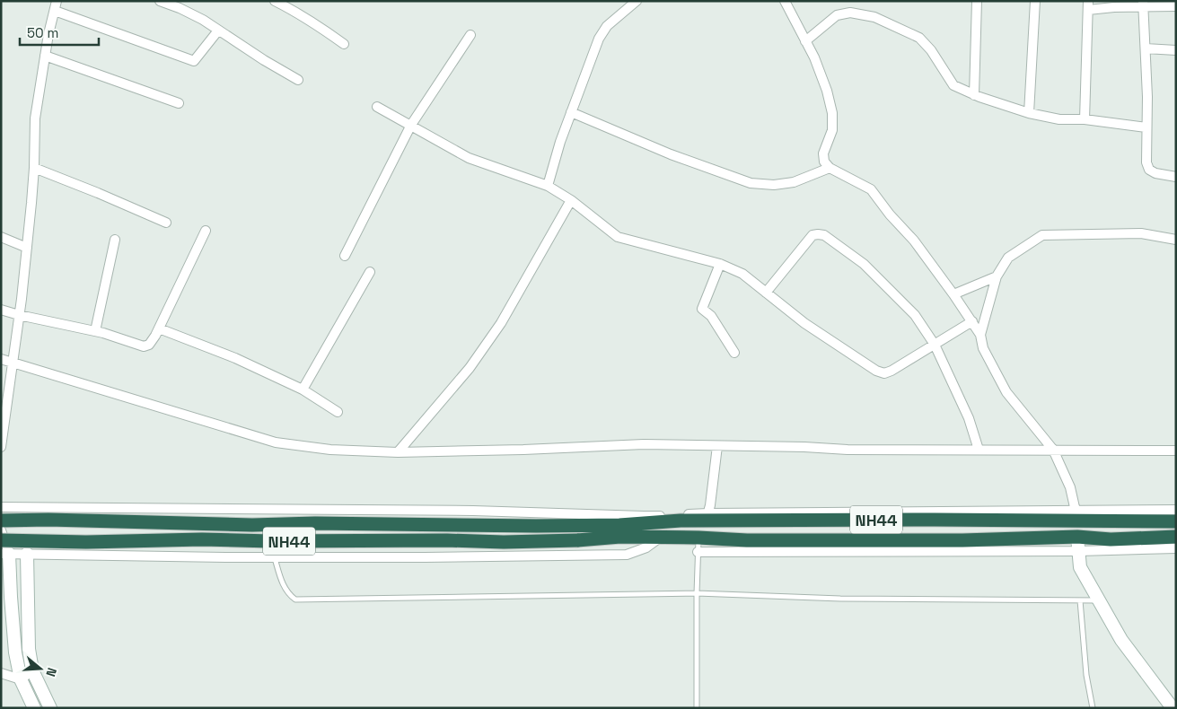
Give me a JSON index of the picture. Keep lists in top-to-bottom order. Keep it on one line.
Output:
{"streets":{"highway":["NH44"]},"scale_bar":"50 m","north":"right"}
